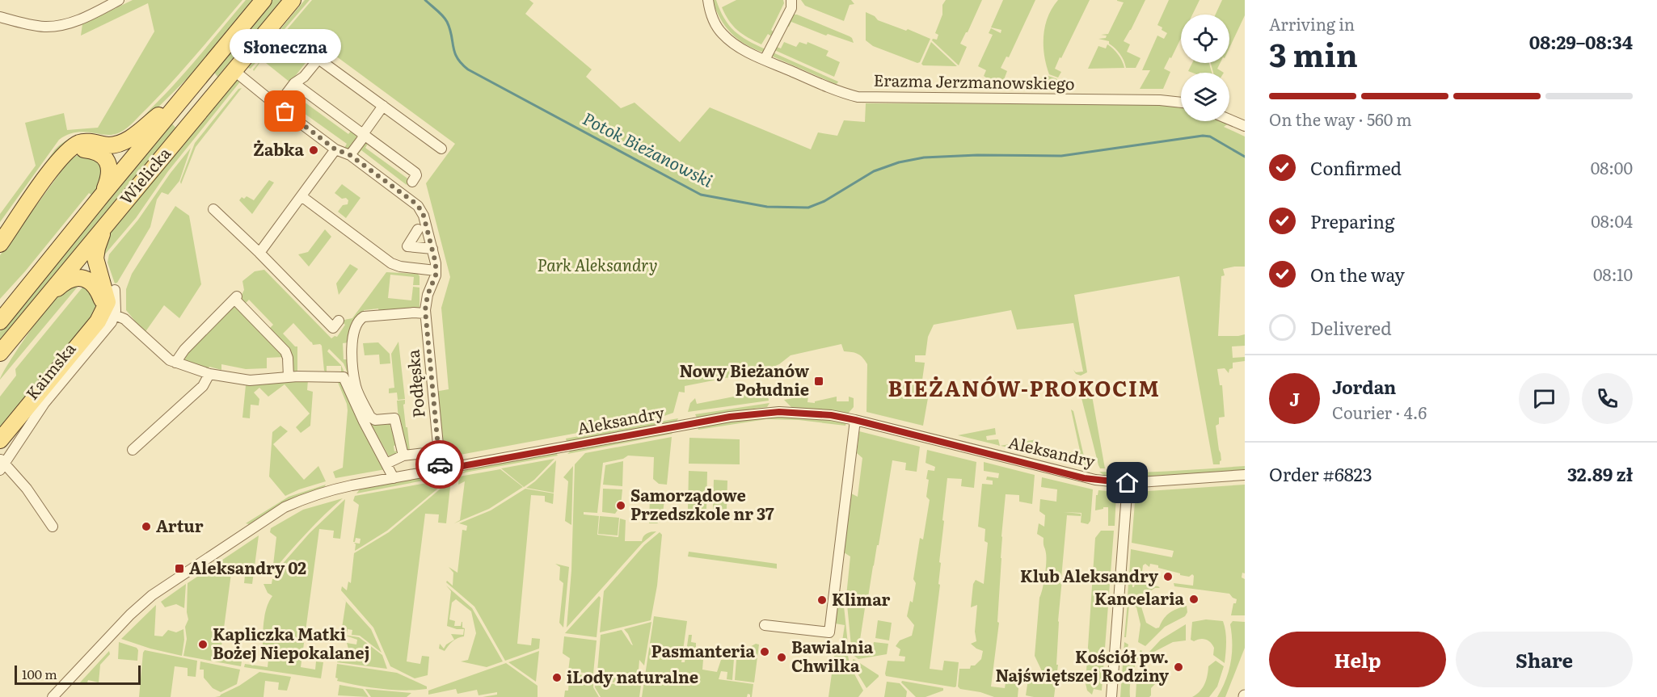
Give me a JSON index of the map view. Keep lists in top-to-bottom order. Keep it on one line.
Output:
{"streets":{"main road":["Wielicka"],"street":["Erazma Jerzmanowskiego","Kaimska","Podłęska","Aleksandry"]},"crossings":[["Wielicka","Podłęska"],["Podłęska","Aleksandry"]],"districts":["BIEŻANÓW-PROKOCIM"],"water":["Potok Bieżanowski"],"parks":["Park Aleksandry"],"places":{"other":["Słoneczna","Żabka","Samorządowe Przedszkole nr 37","Artur","Klub Aleksandry","Kancelaria","Klimar","Kapliczka Matki Bożej Niepokalanej","Pasmanteria","Bawialnia Chwilka","Kościół pw. Najświętszej Rodziny","iLody naturalne"],"transit":["Nowy Bieżanów Południe","Aleksandry 02"]},"scale_bar":"100 m","page":{"heading":["3 min","Arriving in","08:29–08:34"],"panel":["Jordan","Courier · 4.6","Order #6823","32.89 zł"],"bubble":"Słoneczna","bar":"On the way · 560 m","list":[["Confirmed","08:00"],["Preparing","08:04"],["On the way","08:10"],"Delivered"],"round":"J","buttons":["Help","Share"],"scale":"100 m"}}
